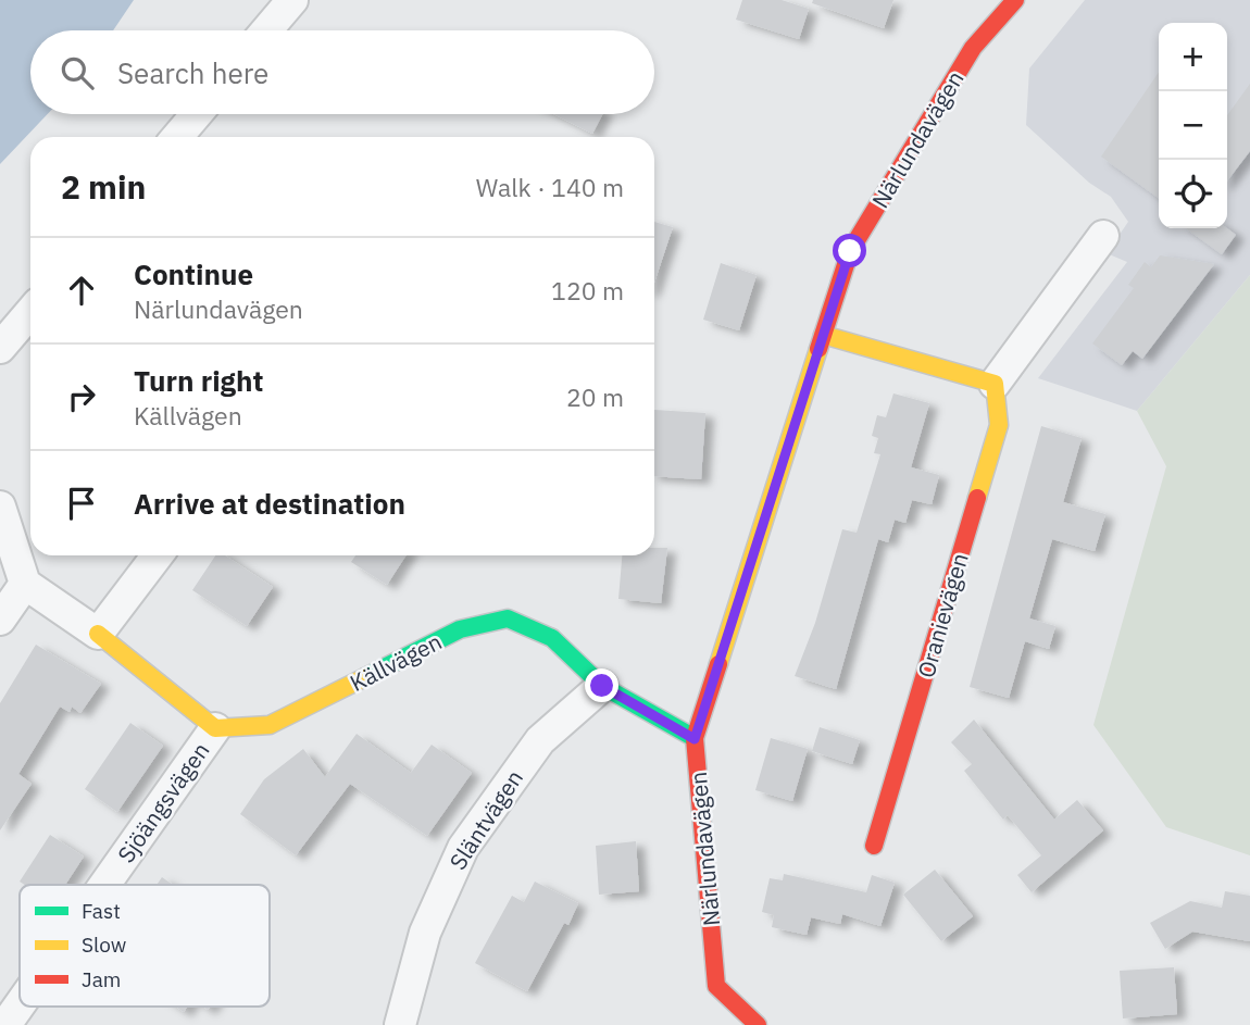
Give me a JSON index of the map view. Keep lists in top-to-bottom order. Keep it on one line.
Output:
{"streets":{"street":["Närlundavägen","Oranievägen","Källvägen","Sjöängsvägen","Släntvägen"]},"crossings":[["Närlundavägen","Källvägen"],["Källvägen","Sjöängsvägen"],["Källvägen","Släntvägen"]],"legend":["Fast","Slow","Jam"],"page":{"map_buttons":["+","−"],"search":"Search here","heading":["2 min","Walk · 140 m"],"list":[["Continue","Närlundavägen","120 m"],["Turn right","Källvägen","20 m"],"Arrive at destination"]}}
